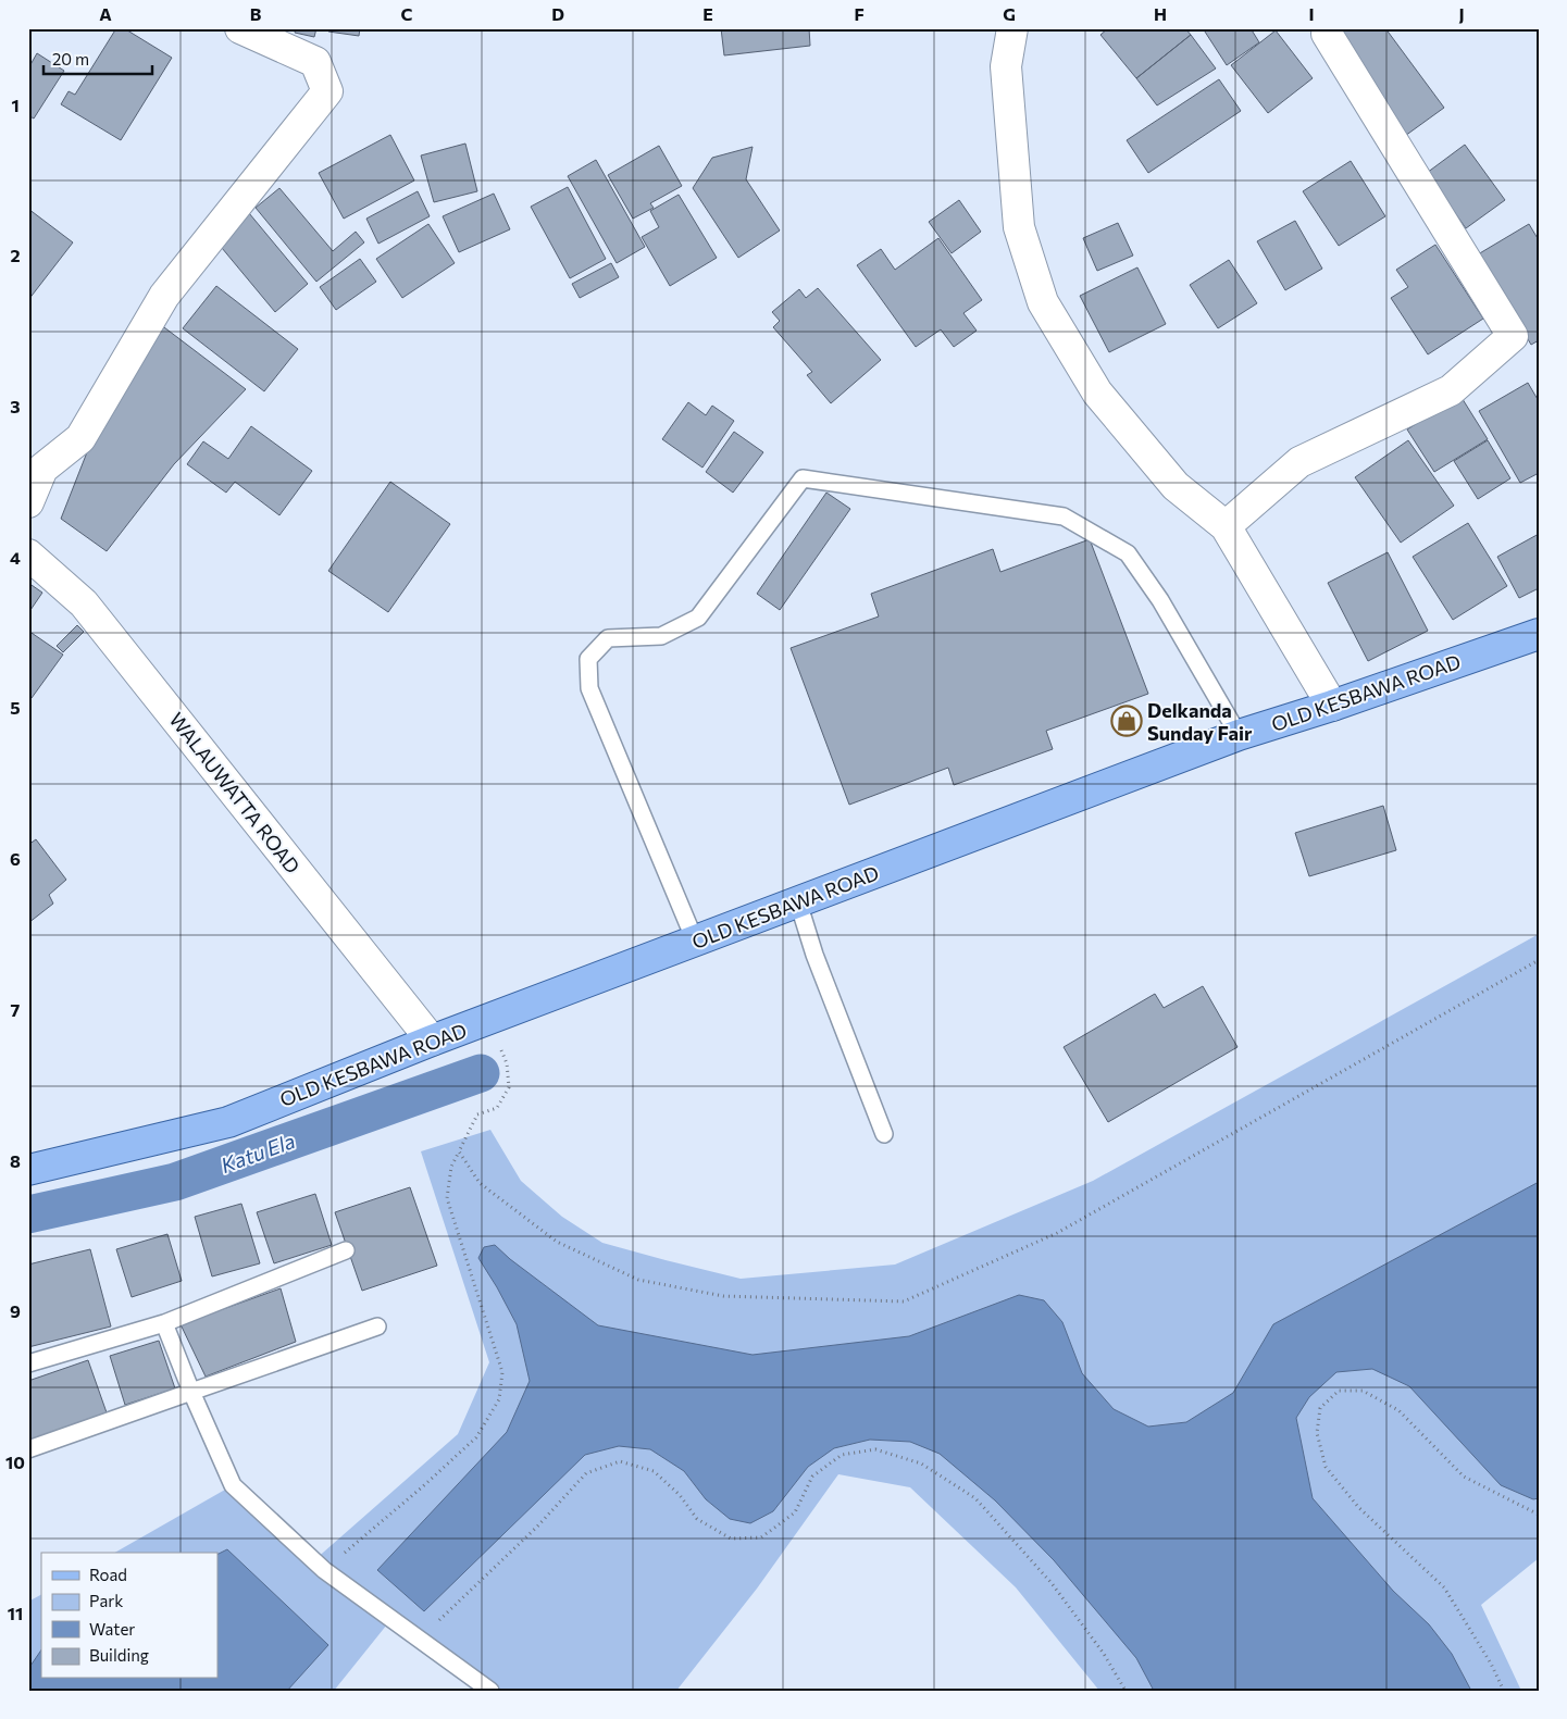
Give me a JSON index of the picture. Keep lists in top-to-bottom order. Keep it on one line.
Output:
{"streets":{"main road":["OLD KESBAWA ROAD"],"street":["WALAUWATTA ROAD"]},"crossings":[["OLD KESBAWA ROAD","WALAUWATTA ROAD"]],"water":["Katu Ela"],"places":{"shop":["Delkanda Sunday Fair"]},"legend":["Road","Park","Water","Building"],"scale_bar":"20 m","grid":{"columns":["A","B","C","D","E","F","G","H","I","J"],"rows":["1","2","3","4","5","6","7","8","9","10","11"]}}
